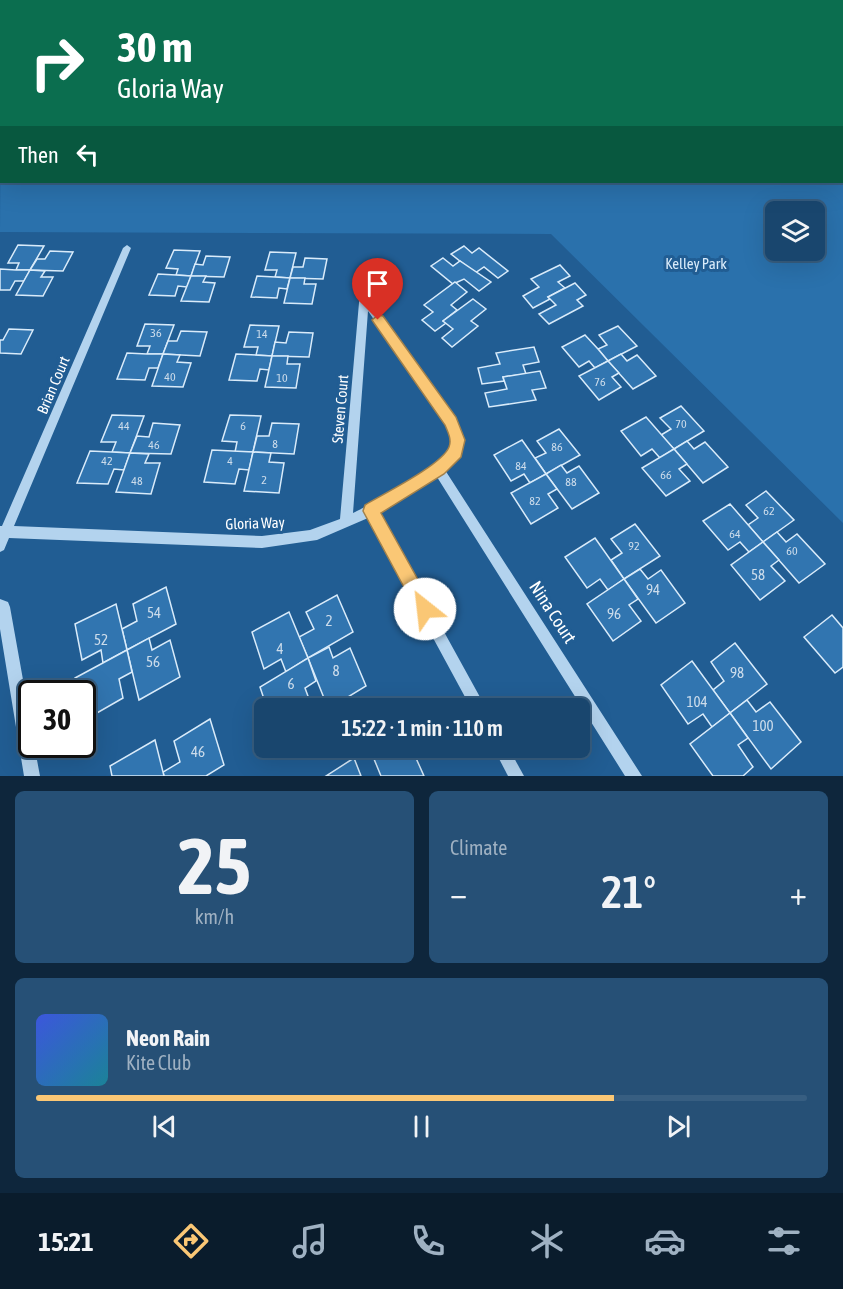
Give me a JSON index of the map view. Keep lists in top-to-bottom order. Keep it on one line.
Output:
{"streets":{"street":["Brian Court","Steven Court","Gloria Way","Nina Court"]},"crossings":[["Brian Court","Gloria Way"],["Steven Court","Gloria Way"],["Gloria Way","Nina Court"]],"parks":["Kelley Park"],"house_numbers":["36","14","40","10","76","70","44","6","8","46","86","42","4","84","66","2","48","88","82","62","64","92","60","58","94","54","96","2","52","4","56","8","98","6","104","100","46"],"page":{"turn":["30 m","Gloria Way"],"then":"Then","limit":"30","trip":"15:22 · 1 min · 110 m","tile":[["25","km/h"],"Climate"],"heat":["−","21°","+"],"song":["Neon Rain","Kite Club"],"tabs":"15:21"}}
